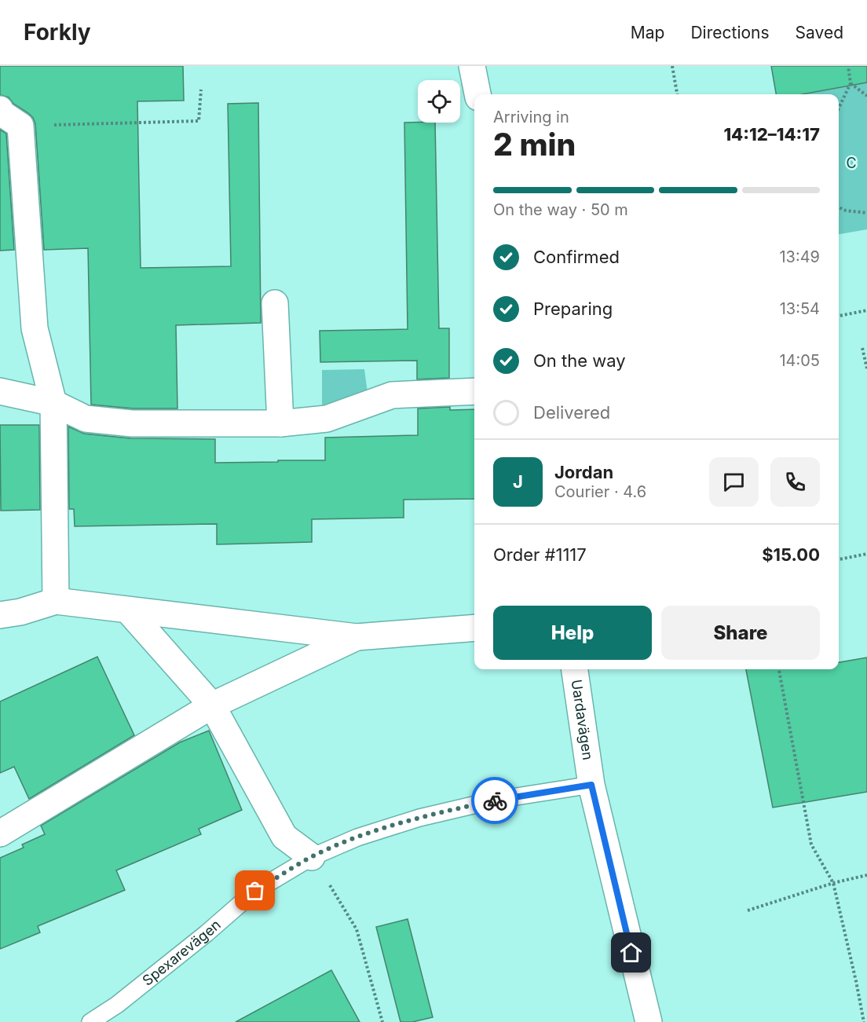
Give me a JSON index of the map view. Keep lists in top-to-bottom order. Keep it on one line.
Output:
{"streets":{"street":["Uardavägen"],"lane":["Spexarevägen"]},"crossings":[["Uardavägen","Spexarevägen"]],"parks":["C"],"page":{"header":"Forkly","nav":["Map","Directions","Saved"],"heading":["2 min","Arriving in","14:12–14:17"],"panel":["Jordan","Courier · 4.6","Order #1117","$15.00"],"bar":"On the way · 50 m","list":[["Confirmed","13:49"],["Preparing","13:54"],["On the way","14:05"],"Delivered"],"round":"J","buttons":["Help","Share"]}}
